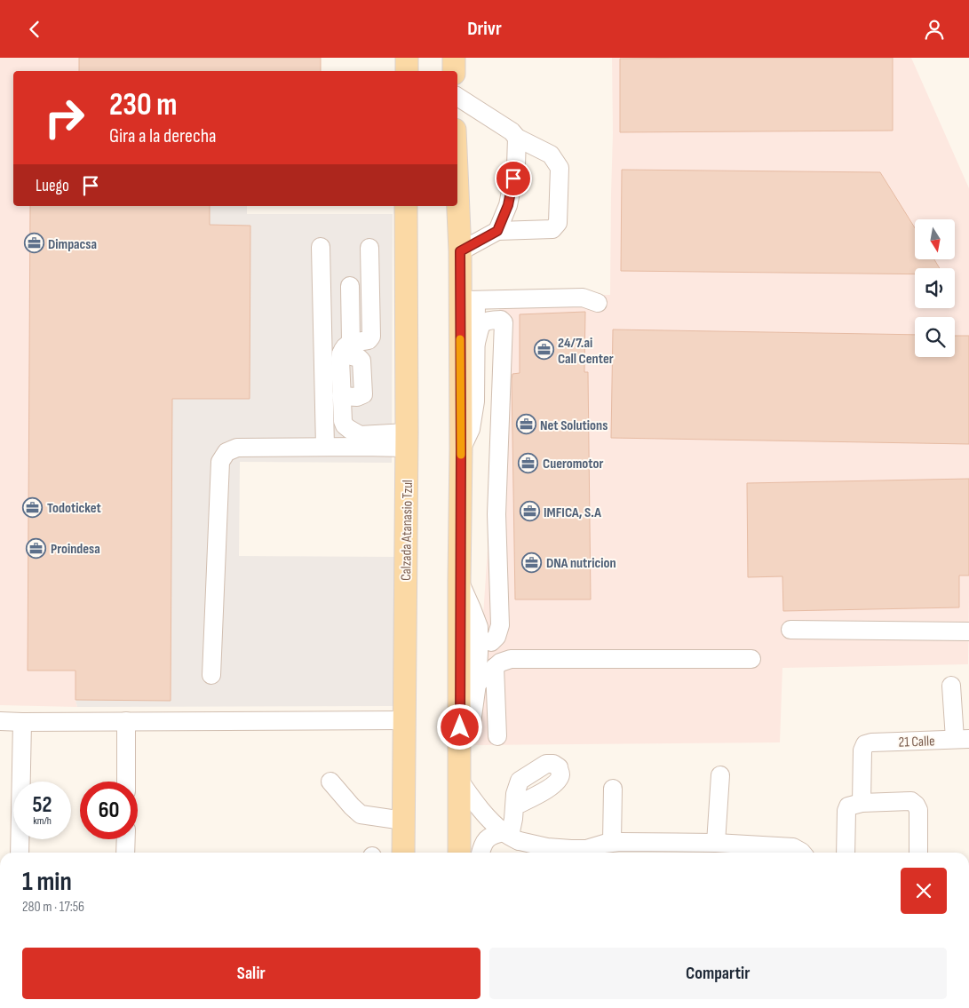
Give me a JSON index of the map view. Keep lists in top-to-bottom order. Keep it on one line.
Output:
{"streets":{"main road":["Calzada Atanasio Tzul"],"street":["21 Calle"]},"places":{"office":["Dimpacsa","24/7.ai Call Center","Net Solutions","Cueromotor","Todoticket","IMFICA, S.A","Proindesa","DNA nutricion"]},"north":"bottom","page":{"header":"Drivr","turn":["230 m","Gira a la derecha"],"then":"Luego","speed":"52 km/h","limit":"60","heading":["1 min","280 m · 17:56"],"buttons":["Salir","Compartir"]}}
